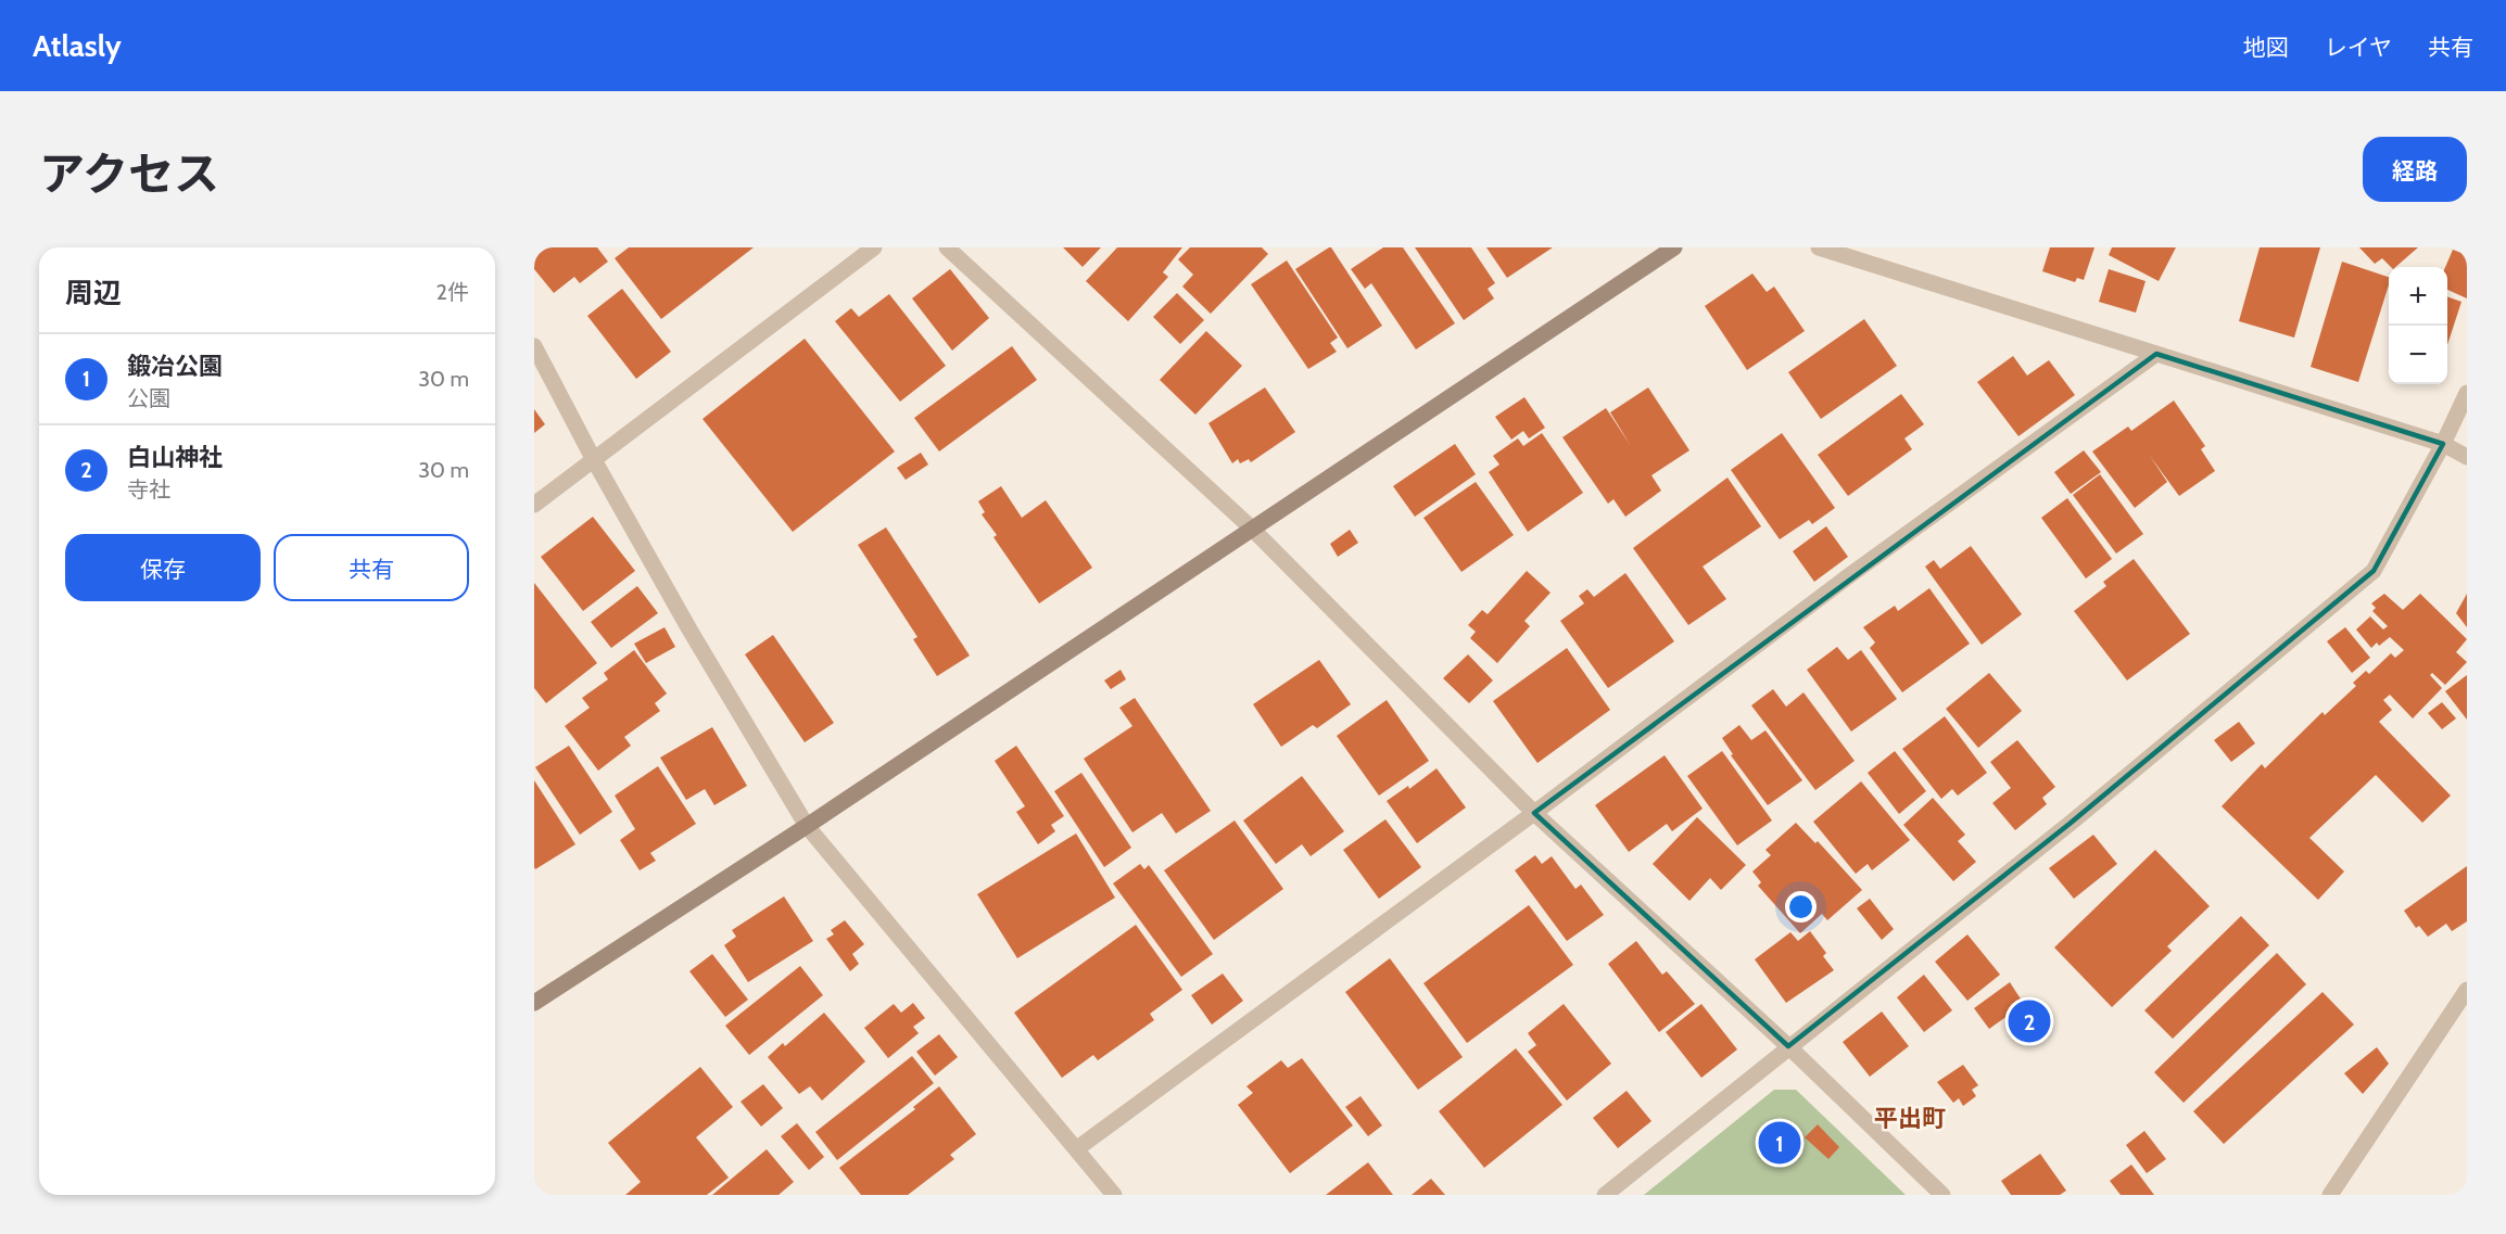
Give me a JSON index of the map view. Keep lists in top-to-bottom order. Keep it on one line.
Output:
{"districts":["平出町"],"page":{"header":"Atlasly","nav":["地図","レイヤ","共有"],"title":"アクセス","buttons":["経路",["保存","共有"]],"heading":["周辺","2件"],"map_buttons":["+","−"],"list":[{"mark":"1","name":"鍛冶公園","note":"公園","value":"30 m"},{"mark":"2","name":"白山神社","note":"寺社","value":"30 m"}],"pins":["2","1"]}}
